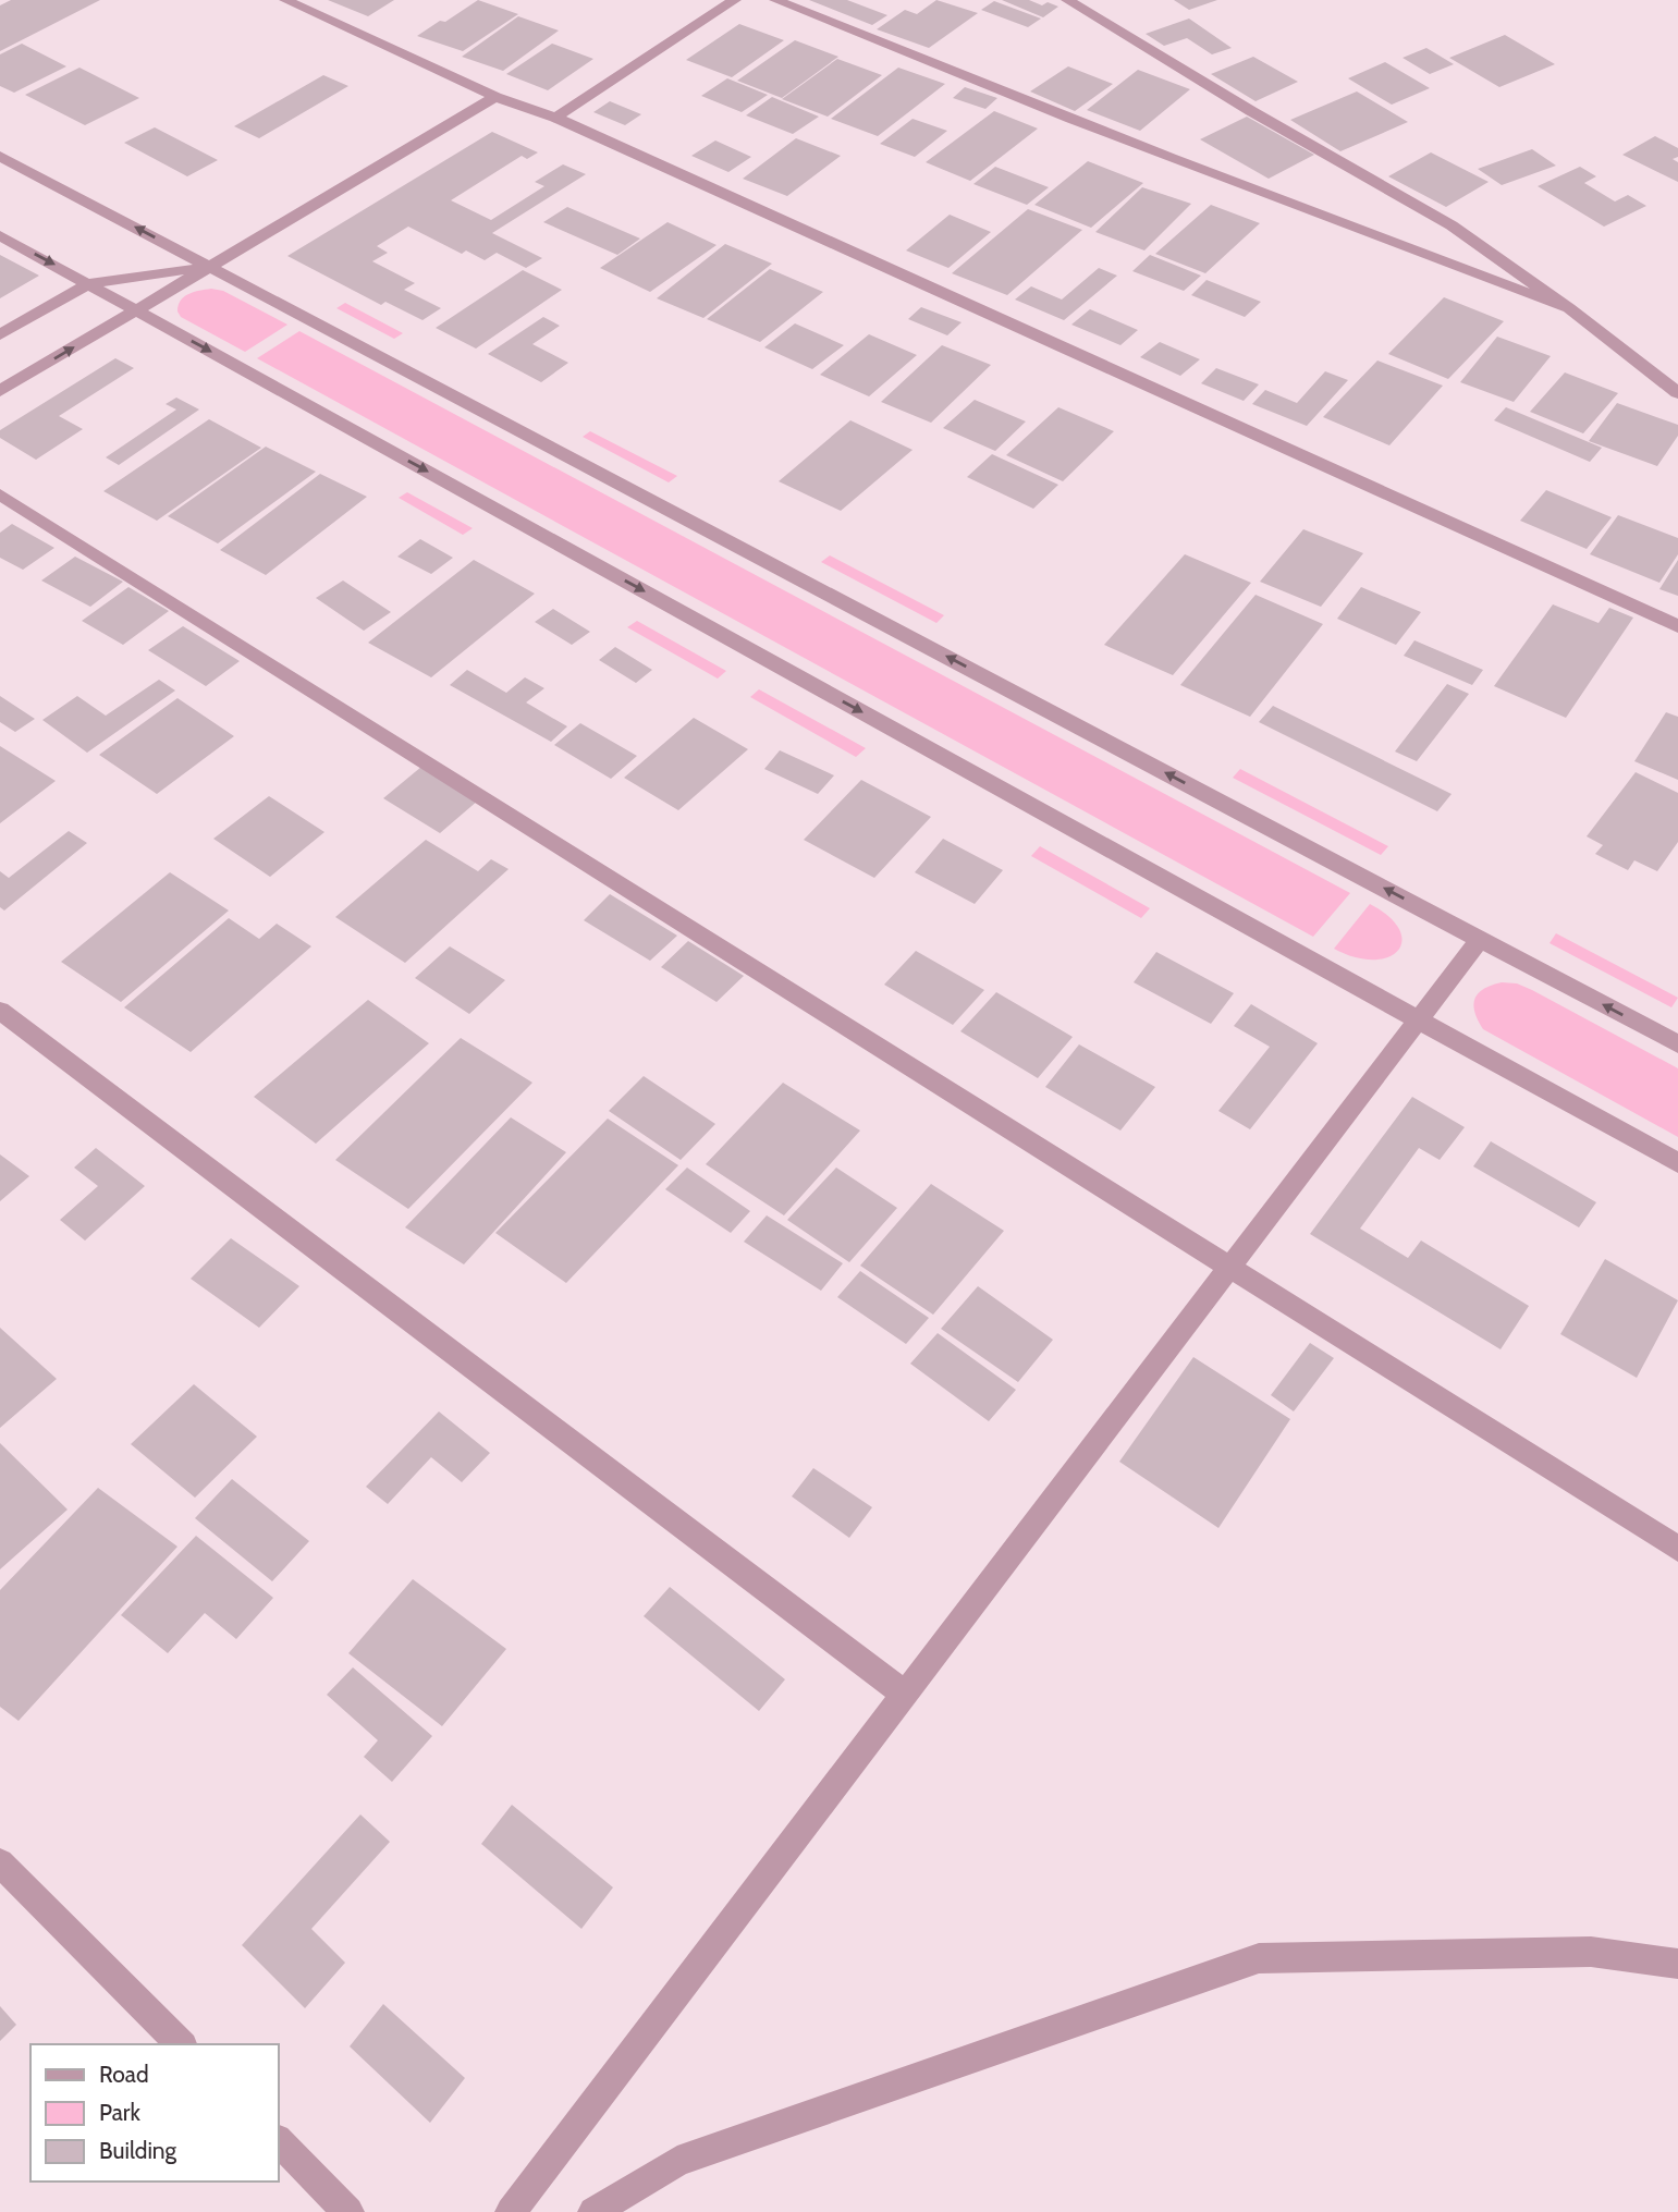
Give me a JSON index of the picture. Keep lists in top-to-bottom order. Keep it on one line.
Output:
{"legend":["Road","Park","Building"]}
